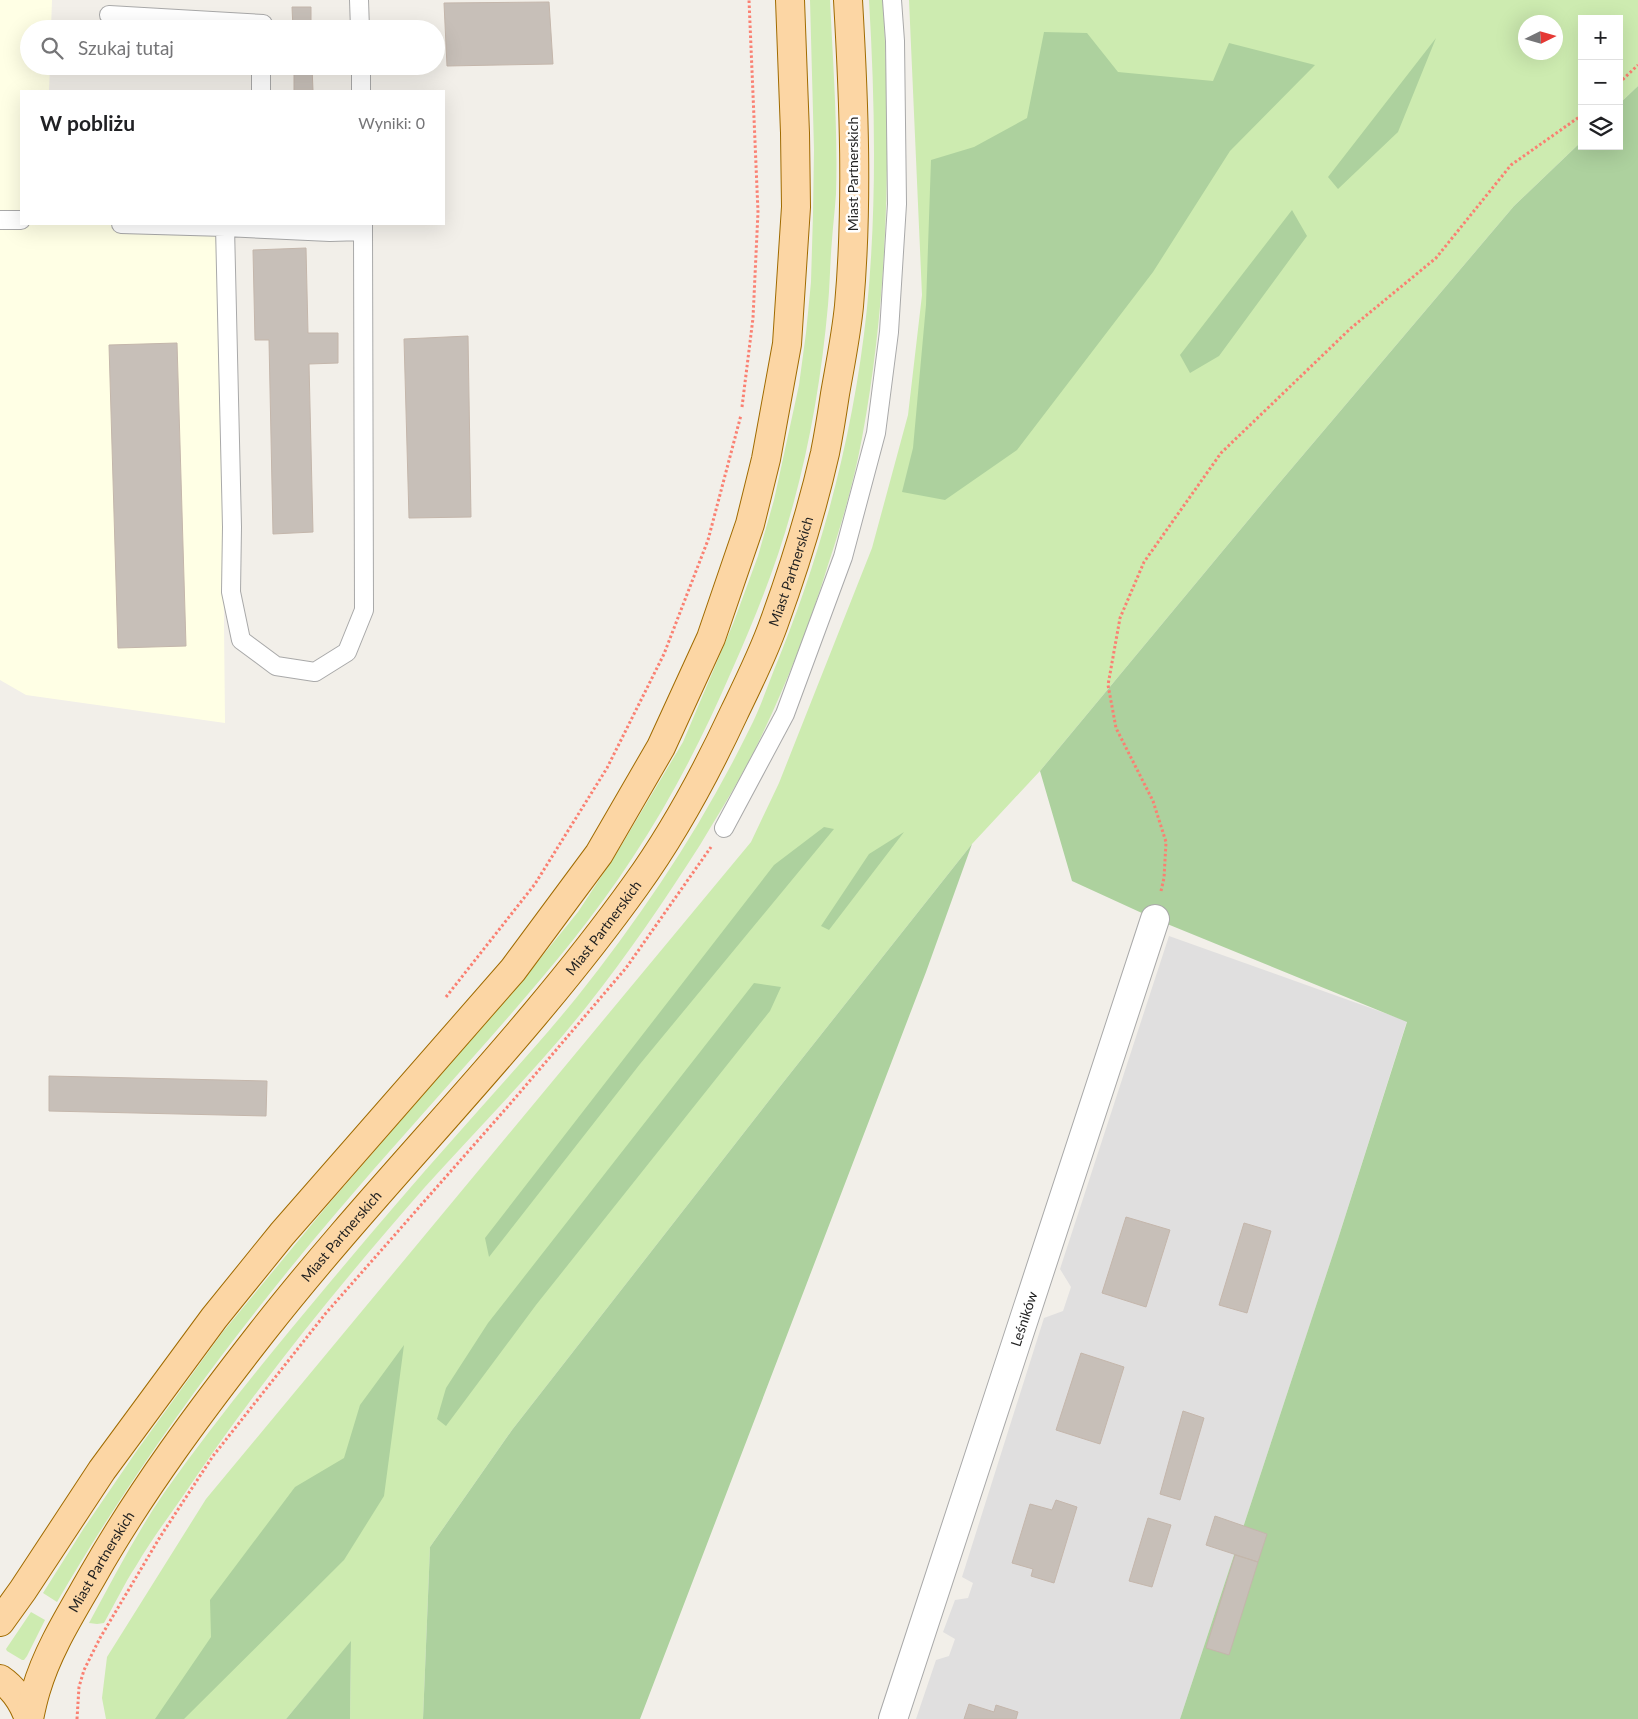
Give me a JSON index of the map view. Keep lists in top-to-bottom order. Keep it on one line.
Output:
{"streets":{"main road":["Miast Partnerskich"],"street":["Leśników"]},"north":"right","page":{"map_buttons":["+","−"],"search":"Szukaj tutaj","heading":["W pobliżu","Wyniki: 0"]}}
